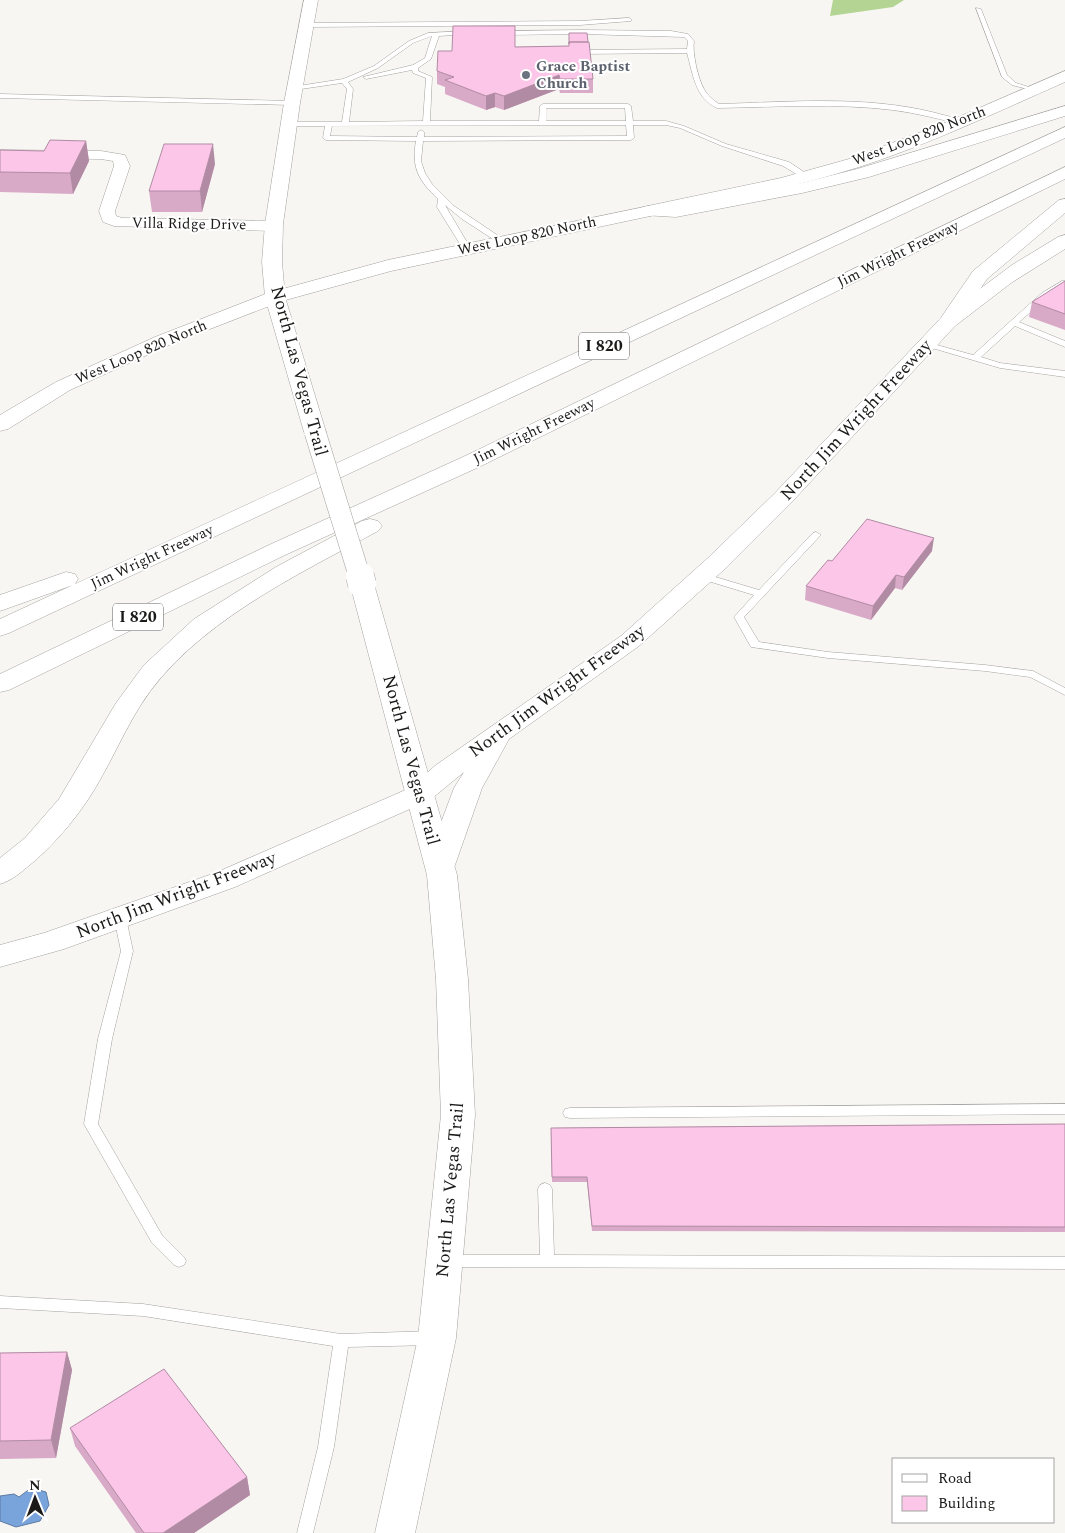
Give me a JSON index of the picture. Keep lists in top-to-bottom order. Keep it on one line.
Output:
{"streets":{"main road":["West Loop 820 North","Jim Wright Freeway","I 820","North Las Vegas Trail","North Jim Wright Freeway"],"street":["Villa Ridge Drive"]},"crossings":[["West Loop 820 North","North Las Vegas Trail"],["Villa Ridge Drive","North Las Vegas Trail"],["North Las Vegas Trail","North Jim Wright Freeway"]],"places":["Grace Baptist Church"],"legend":["Road","Building"],"north":"top"}
